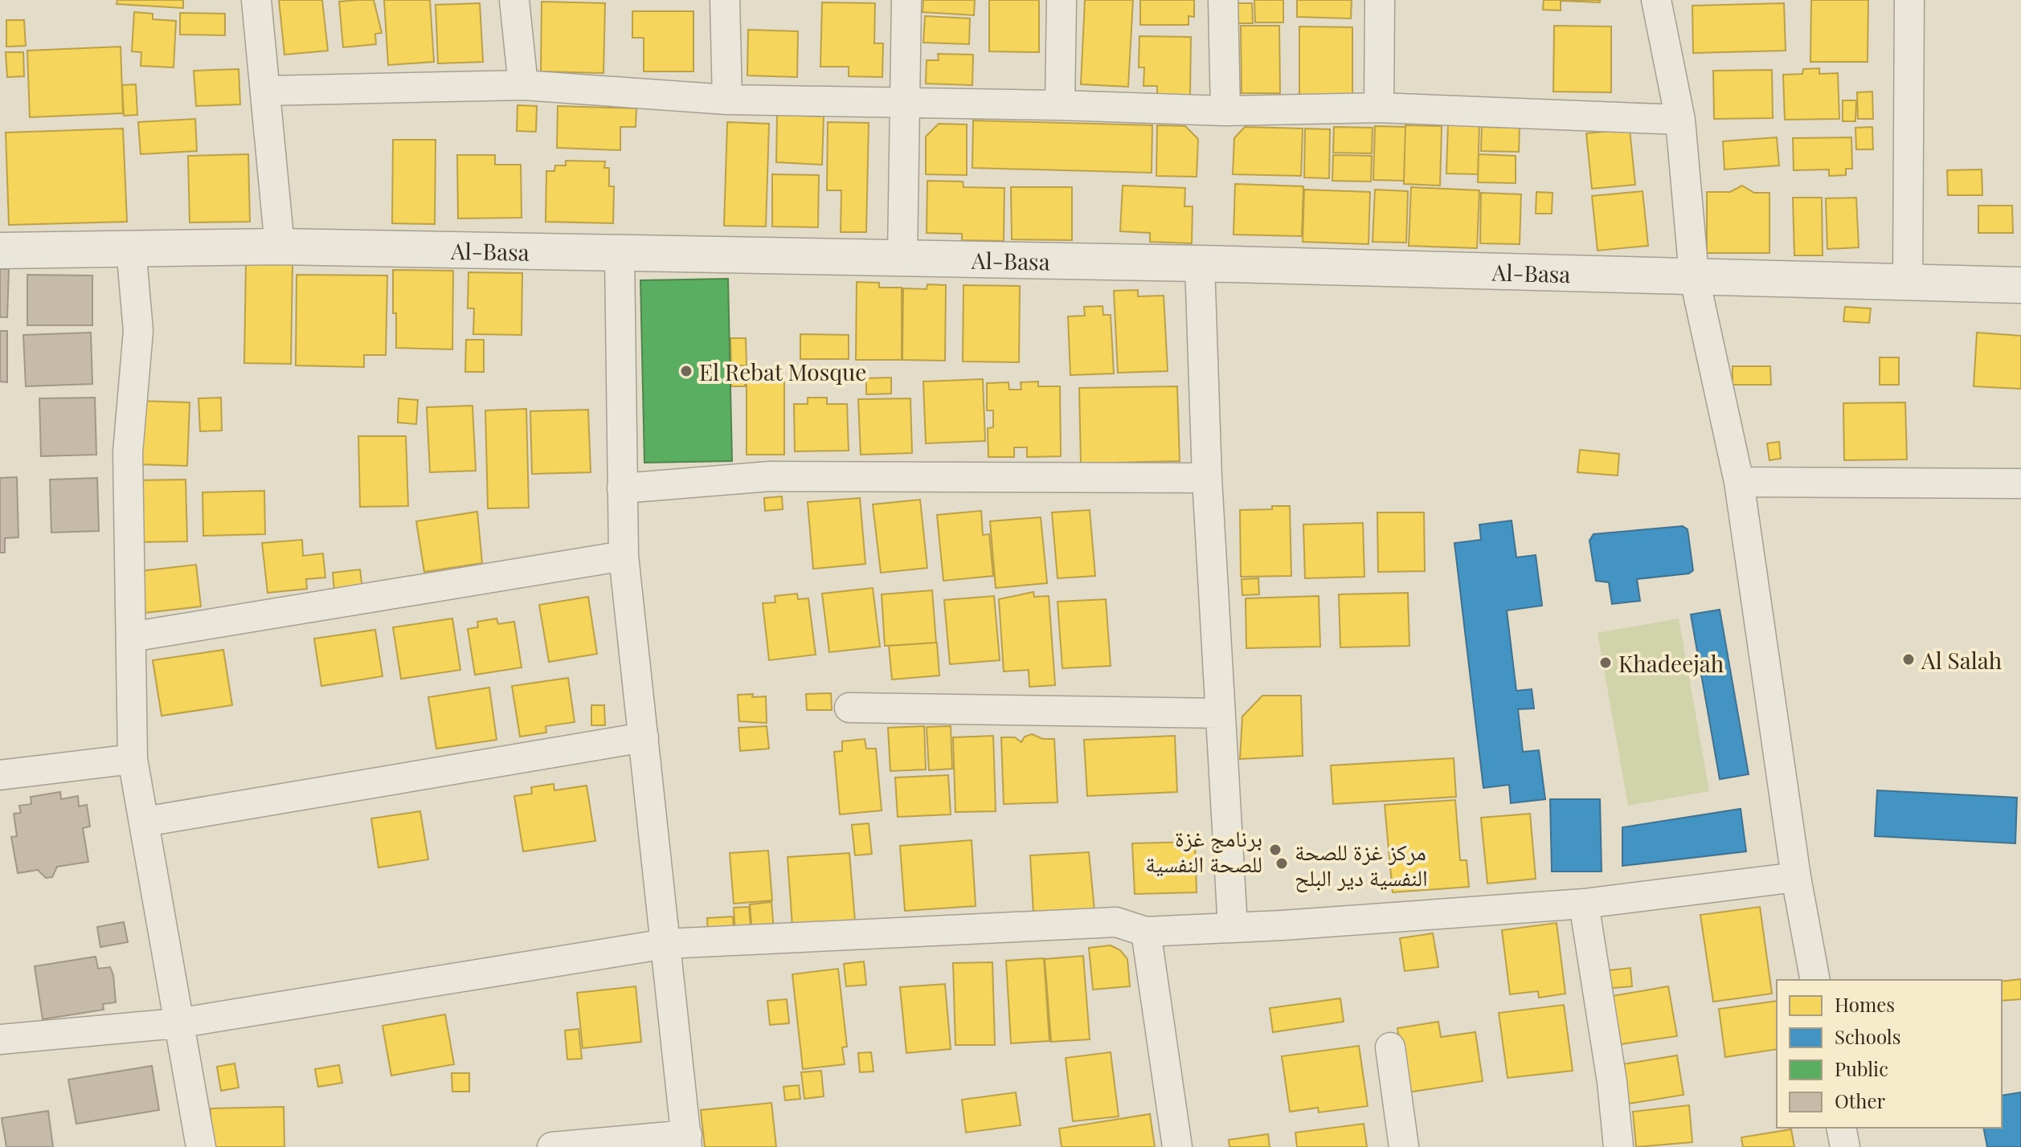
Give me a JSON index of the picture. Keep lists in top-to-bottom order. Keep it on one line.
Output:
{"streets":{"street":["Al-Basa"]},"places":["El Rebat Mosque","Al Salah","Khadeejah","برنامج غزة للصحة النفسية","مركز غزة للصحة النفسية دير البلح"],"legend":["Homes","Schools","Public","Other"]}
